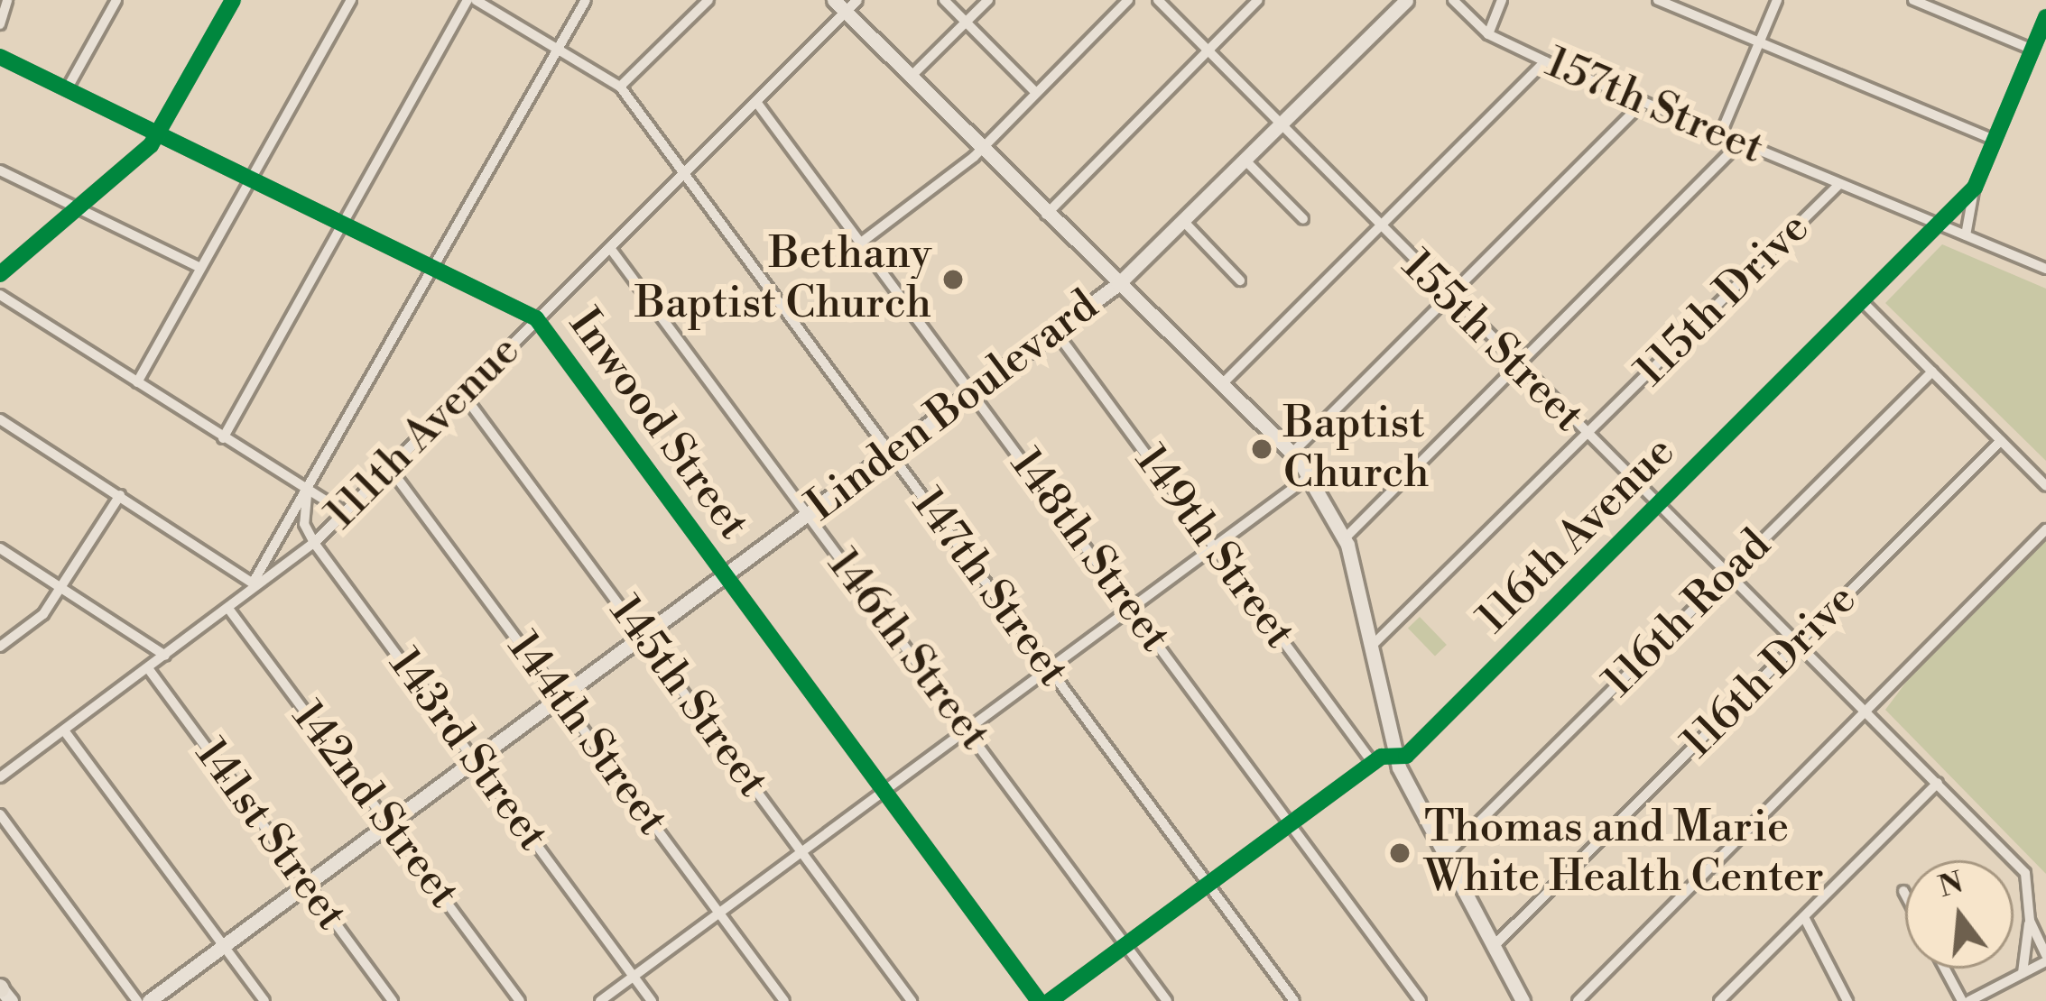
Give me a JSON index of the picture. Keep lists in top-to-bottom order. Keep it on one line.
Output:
{"streets":{"main road":["Linden Boulevard"],"street":["157th Street","115th Drive","155th Street","Inwood Street","111th Avenue","116th Avenue","149th Street","148th Street","147th Street","116th Road","146th Street","116th Drive","145th Street","144th Street","143rd Street","142nd Street","141st Street"]},"crossings":[["157th Street","115th Drive"],["157th Street","116th Avenue"],["115th Drive","155th Street"],["155th Street","Linden Boulevard"],["155th Street","116th Avenue"],["155th Street","116th Road"],["155th Street","116th Drive"],["Linden Boulevard","Inwood Street"],["Linden Boulevard","149th Street"],["Linden Boulevard","148th Street"],["Linden Boulevard","147th Street"],["Linden Boulevard","146th Street"],["Linden Boulevard","145th Street"],["Linden Boulevard","144th Street"],["Linden Boulevard","143rd Street"],["Linden Boulevard","142nd Street"],["Linden Boulevard","141st Street"],["Inwood Street","111th Avenue"],["111th Avenue","148th Street"],["111th Avenue","147th Street"],["111th Avenue","146th Street"],["111th Avenue","145th Street"],["111th Avenue","144th Street"],["111th Avenue","143rd Street"],["111th Avenue","142nd Street"],["111th Avenue","141st Street"],["116th Avenue","149th Street"],["116th Avenue","148th Street"],["116th Avenue","147th Street"],["116th Avenue","146th Street"]],"places":["Bethany Baptist Church","Baptist Church","Thomas and Marie White Health Center"],"north":"top"}
